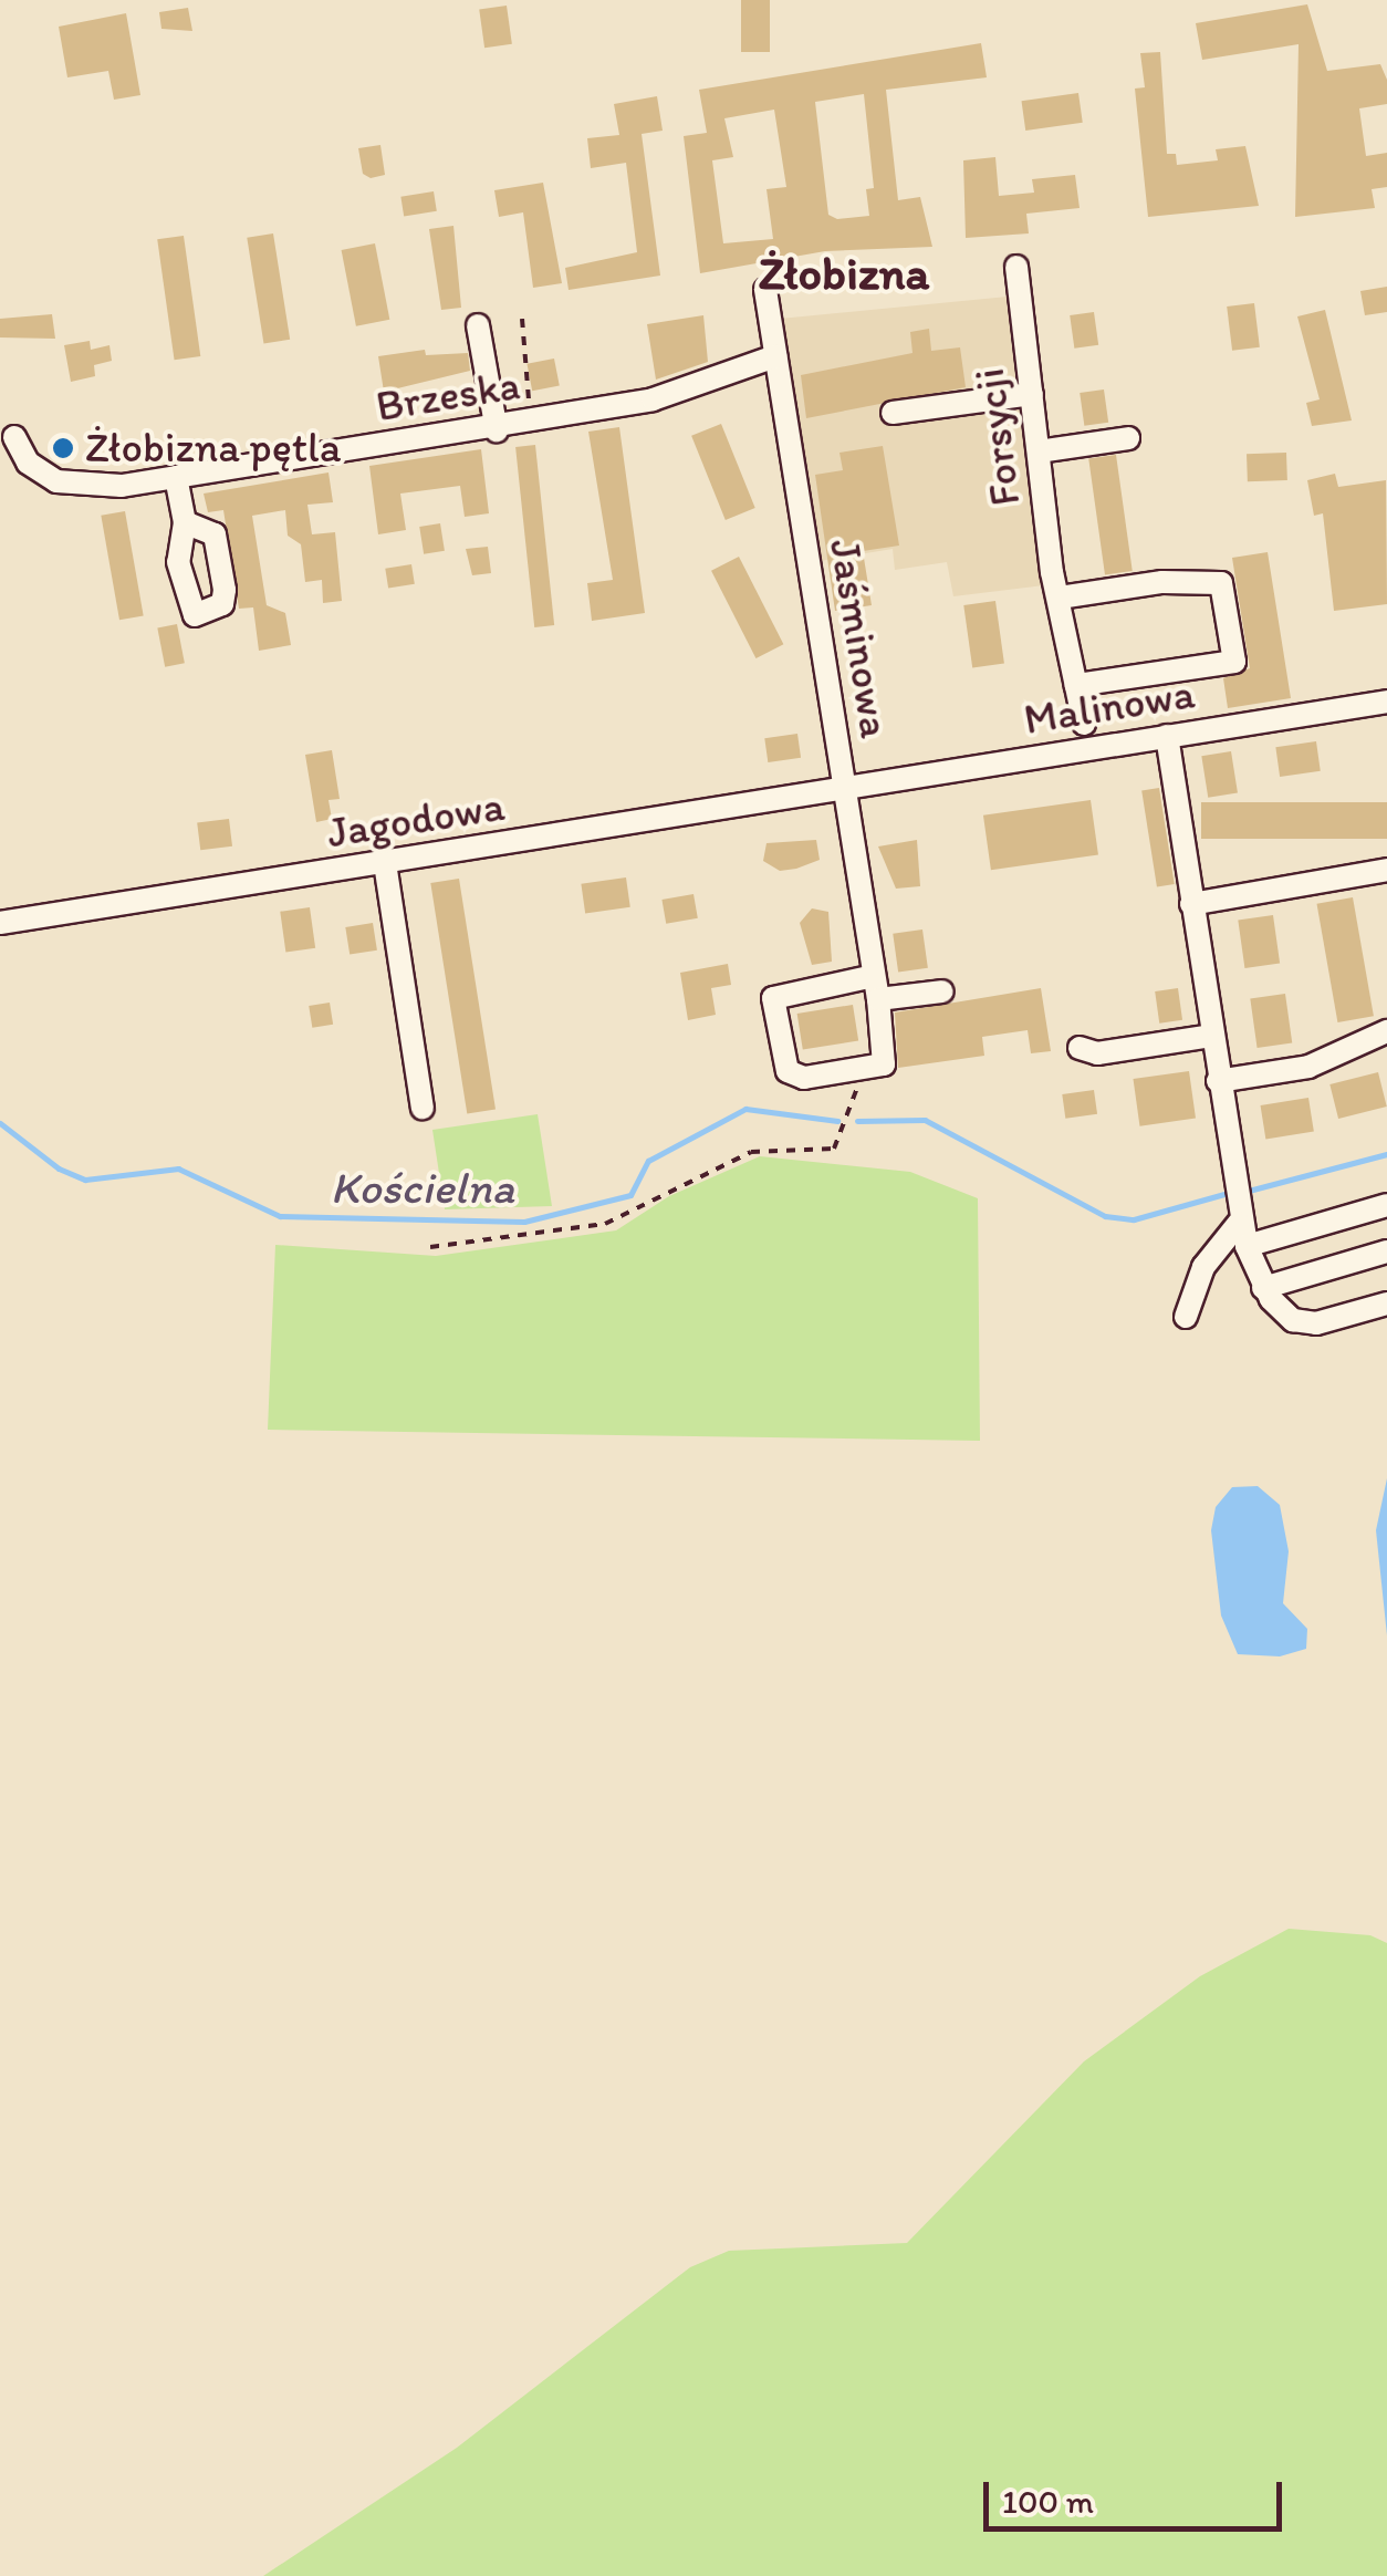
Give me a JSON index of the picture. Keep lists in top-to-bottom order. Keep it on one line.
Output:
{"streets":{"street":["Brzeska","Forsycji","Jaśminowa","Malinowa","Jagodowa"]},"crossings":[["Brzeska","Jaśminowa"],["Jaśminowa","Malinowa"],["Jaśminowa","Jagodowa"],["Malinowa","Jagodowa"]],"districts":["Żłobizna"],"water":["Kościelna"],"places":["Żłobizna pętla"],"scale_bar":"100 m"}
